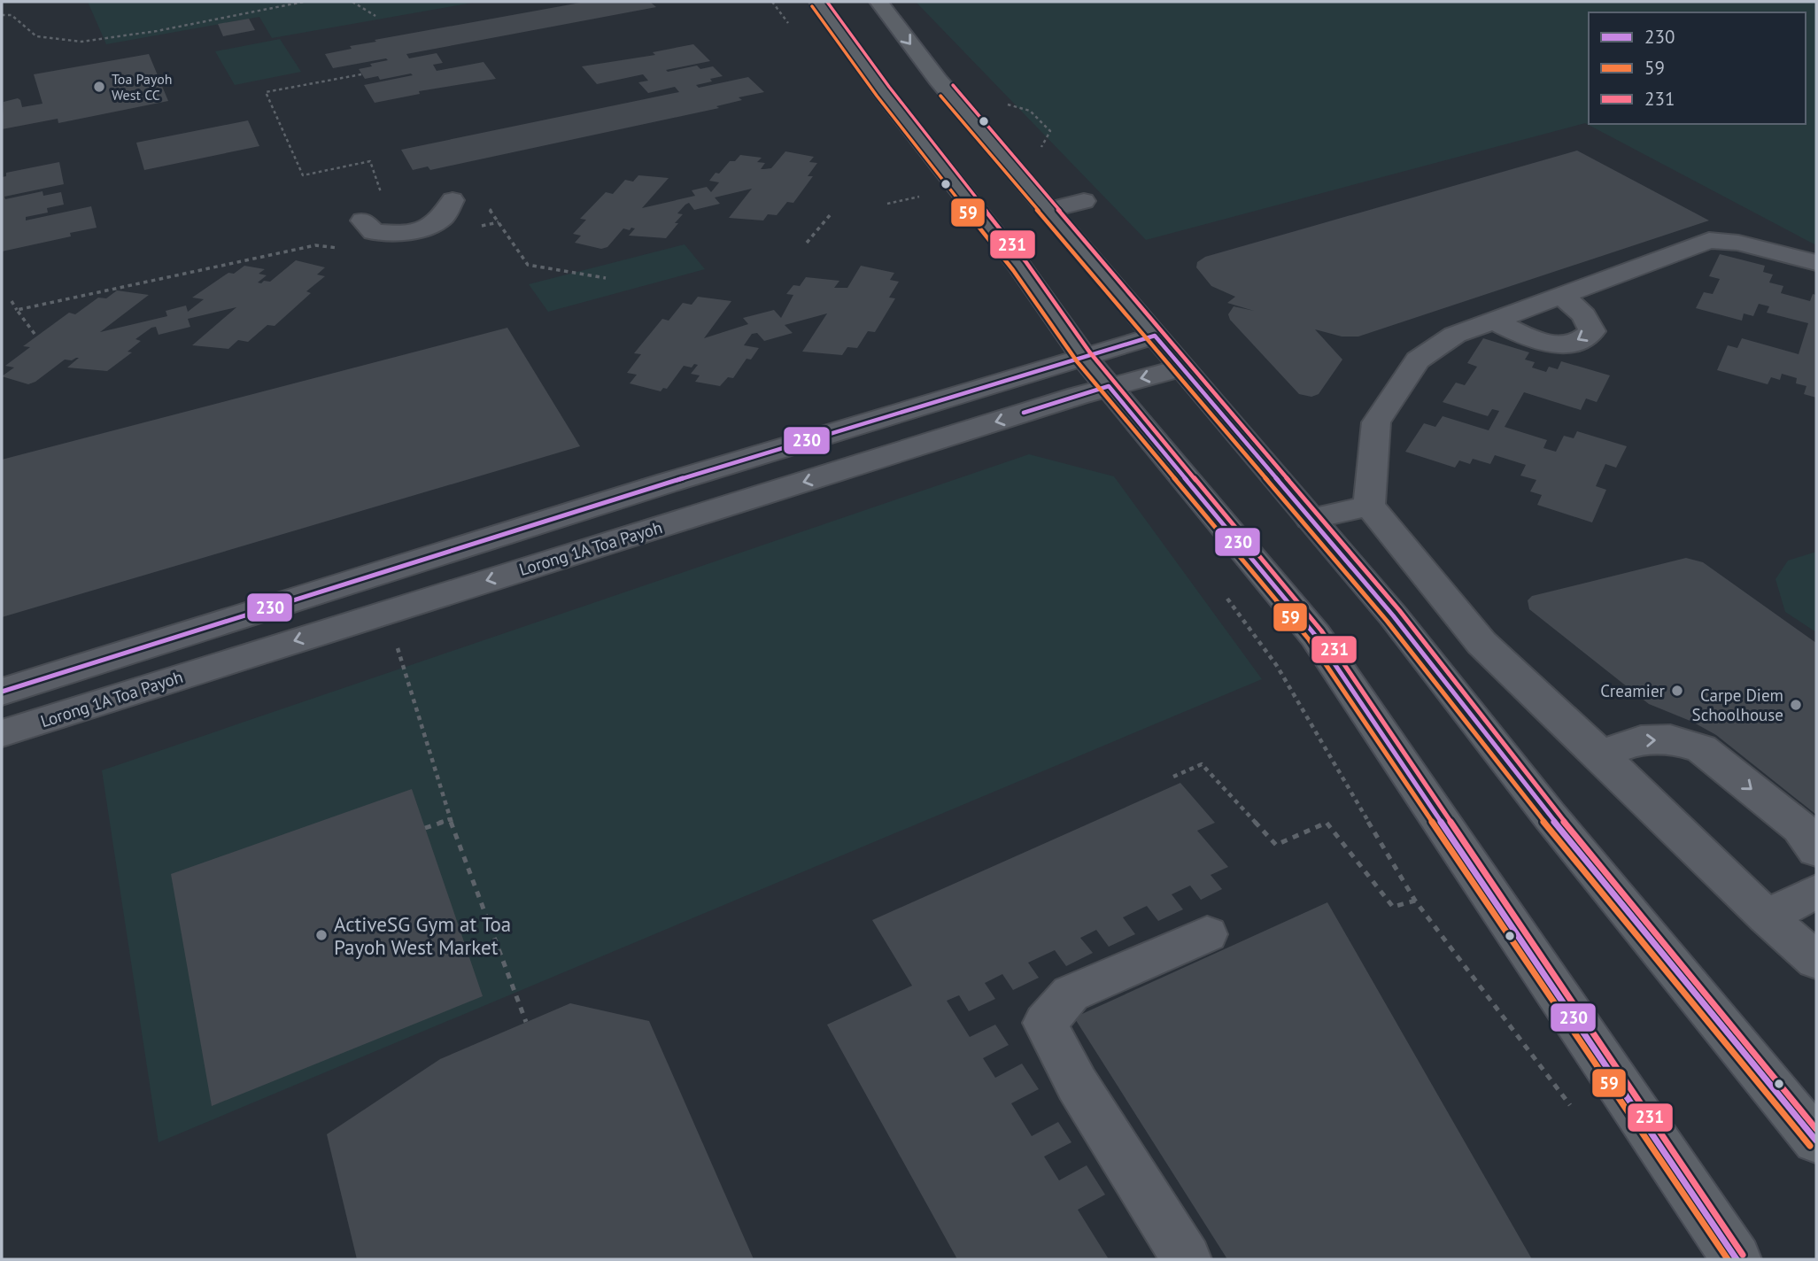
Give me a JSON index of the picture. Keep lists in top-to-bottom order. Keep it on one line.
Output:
{"streets":{"street":["Lorong 1A Toa Payoh"]},"places":["Toa Payoh West CC","Creamier","Carpe Diem Schoolhouse","ActiveSG Gym at Toa Payoh West Market"],"lines":["transit line 231","transit line 59","transit line 230"],"legend":["230","59","231"]}
